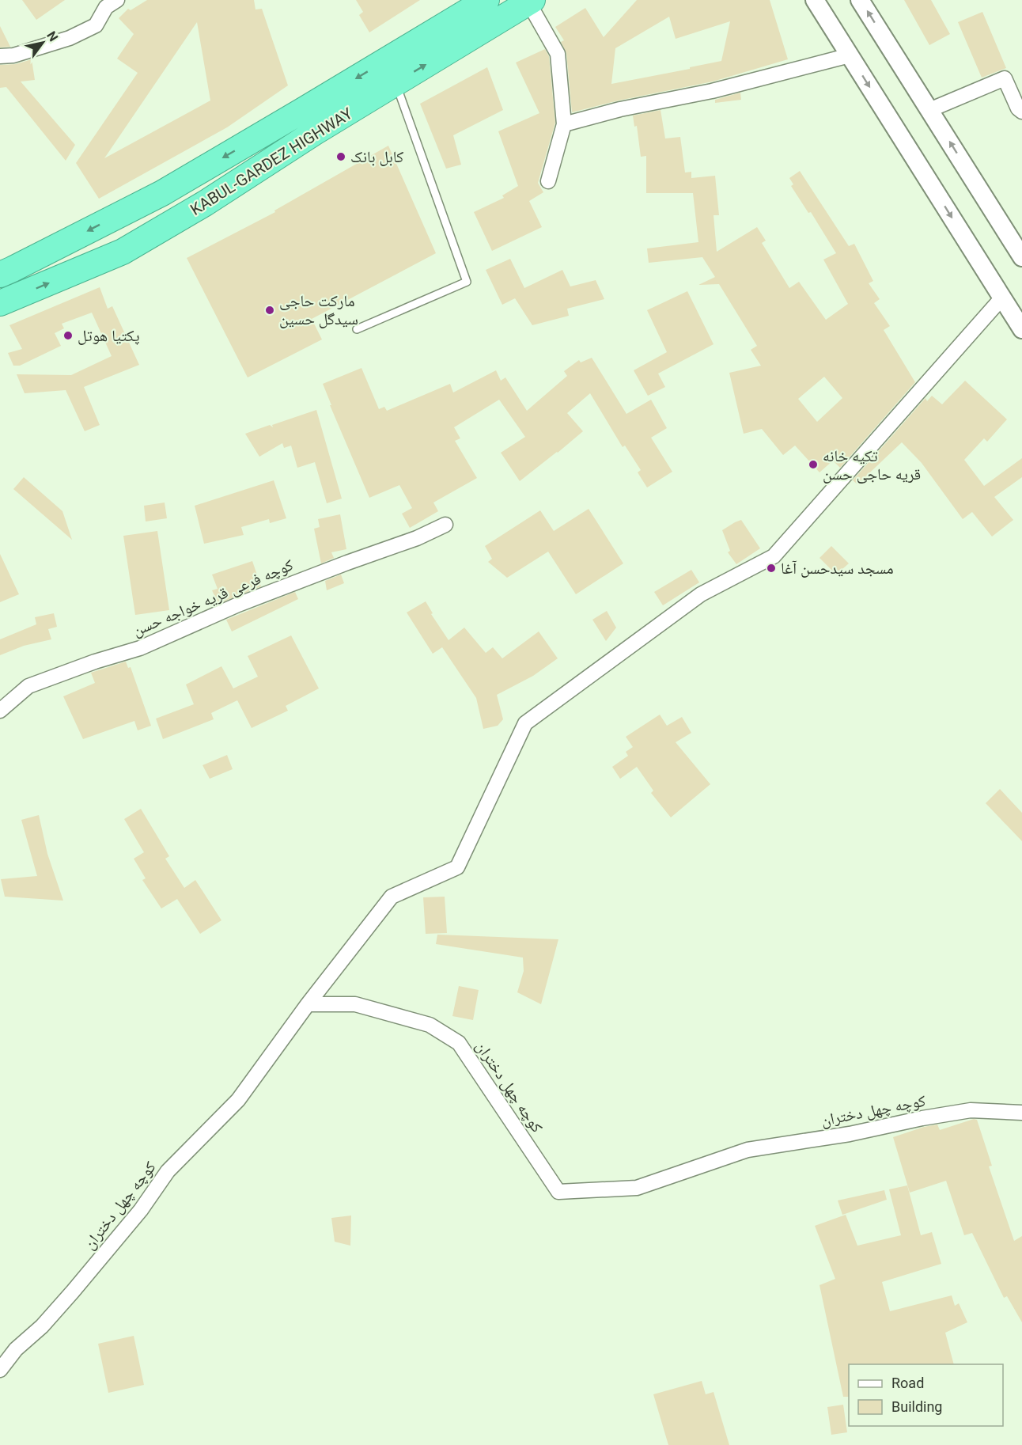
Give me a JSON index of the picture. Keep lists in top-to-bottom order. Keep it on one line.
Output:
{"streets":{"highway":["KABUL-GARDEZ HIGHWAY"],"street":["کوچه فرعی قریه خواجه حسن","کوچه چهل دختران"]},"places":["کابل بانک","مارکت حاجی سیدگل حسین","پکتیا هوتل","تکیه خانه قریه حاجی حسن","مسجد سیدحسن آغا"],"legend":["Road","Building"],"north":"top right"}
